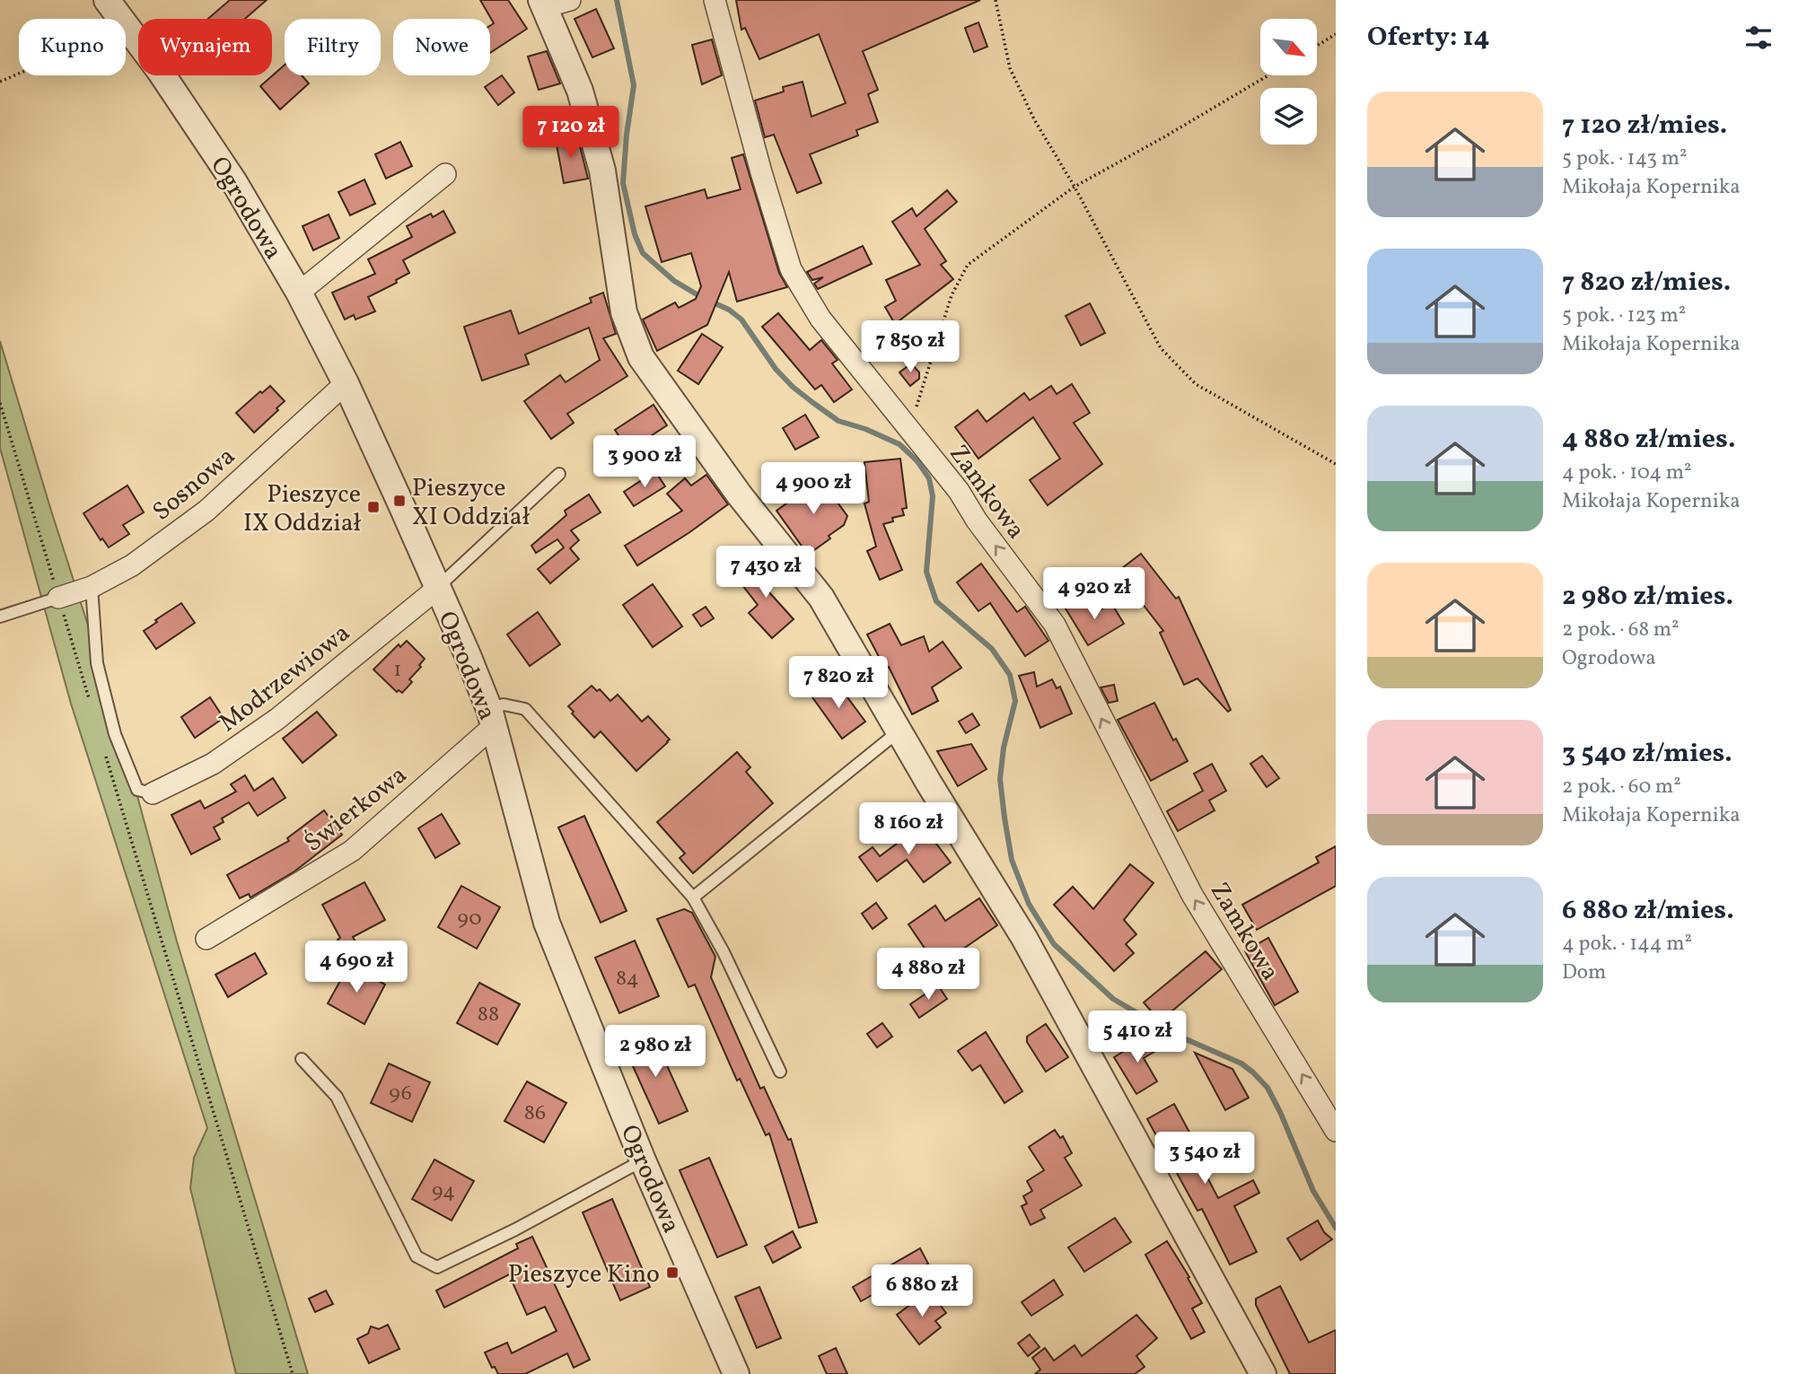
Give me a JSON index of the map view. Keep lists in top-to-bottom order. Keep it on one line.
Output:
{"streets":{"street":["Ogrodowa","Sosnowa","Zamkowa","Modrzewiowa","Świerkowa"]},"crossings":[["Ogrodowa","Sosnowa"],["Ogrodowa","Modrzewiowa"],["Ogrodowa","Świerkowa"]],"places":{"transit":["Pieszyce XI Oddział","Pieszyce IX Oddział","Pieszyce Kino"]},"house_numbers":["1","90","84","88","96","86","94"],"north":"bottom right","page":{"heading":"Oferty: 14","chip":["Kupno","Wynajem","Filtry","Nowe"],"list":[{"name":"7 120 zł/mies.","note":"5 pok. · 143 m² · Mikołaja Kopernika"},{"name":"7 820 zł/mies.","note":"5 pok. · 123 m² · Mikołaja Kopernika"},{"name":"4 880 zł/mies.","note":"4 pok. · 104 m² · Mikołaja Kopernika"},{"name":"2 980 zł/mies.","note":"2 pok. · 68 m² · Ogrodowa"},{"name":"3 540 zł/mies.","note":"2 pok. · 60 m² · Mikołaja Kopernika"},{"name":"6 880 zł/mies.","note":"4 pok. · 144 m² · Dom"}],"price":["7 120 zł","7 850 zł","3 900 zł","4 900 zł","7 430 zł","4 920 zł","7 820 zł","8 160 zł","4 690 zł","4 880 zł","5 410 zł","2 980 zł","3 540 zł","6 880 zł"]}}
